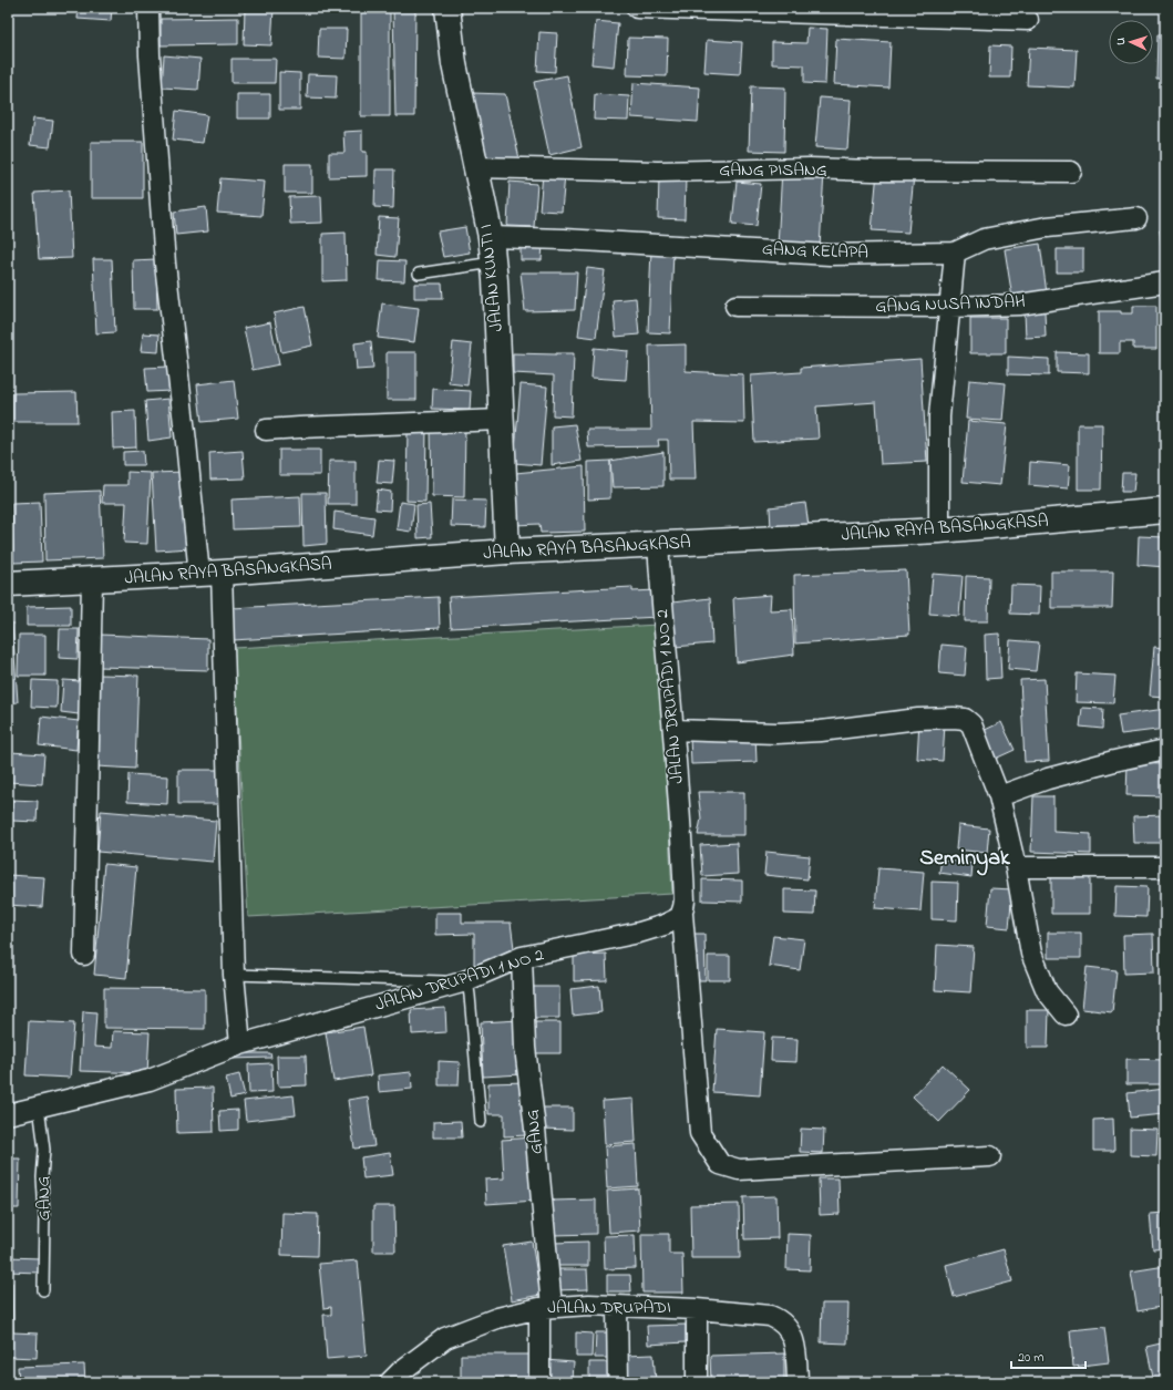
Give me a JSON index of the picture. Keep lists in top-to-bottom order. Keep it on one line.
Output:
{"streets":{"main road":["JALAN KUNTI I","JALAN RAYA BASANGKASA"],"street":["GANG PISANG","GANG KELAPA","GANG NUSA INDAH","JALAN DRUPADI 1 NO 2","GANG","JALAN DRUPADI"]},"crossings":[["GANG PISANG","JALAN KUNTI I"],["GANG KELAPA","JALAN KUNTI I"],["JALAN KUNTI I","JALAN RAYA BASANGKASA"],["JALAN RAYA BASANGKASA","JALAN DRUPADI 1 NO 2"],["JALAN DRUPADI 1 NO 2","GANG"],["GANG","JALAN DRUPADI"]],"districts":["Seminyak"],"scale_bar":"20 m","north":"left"}
